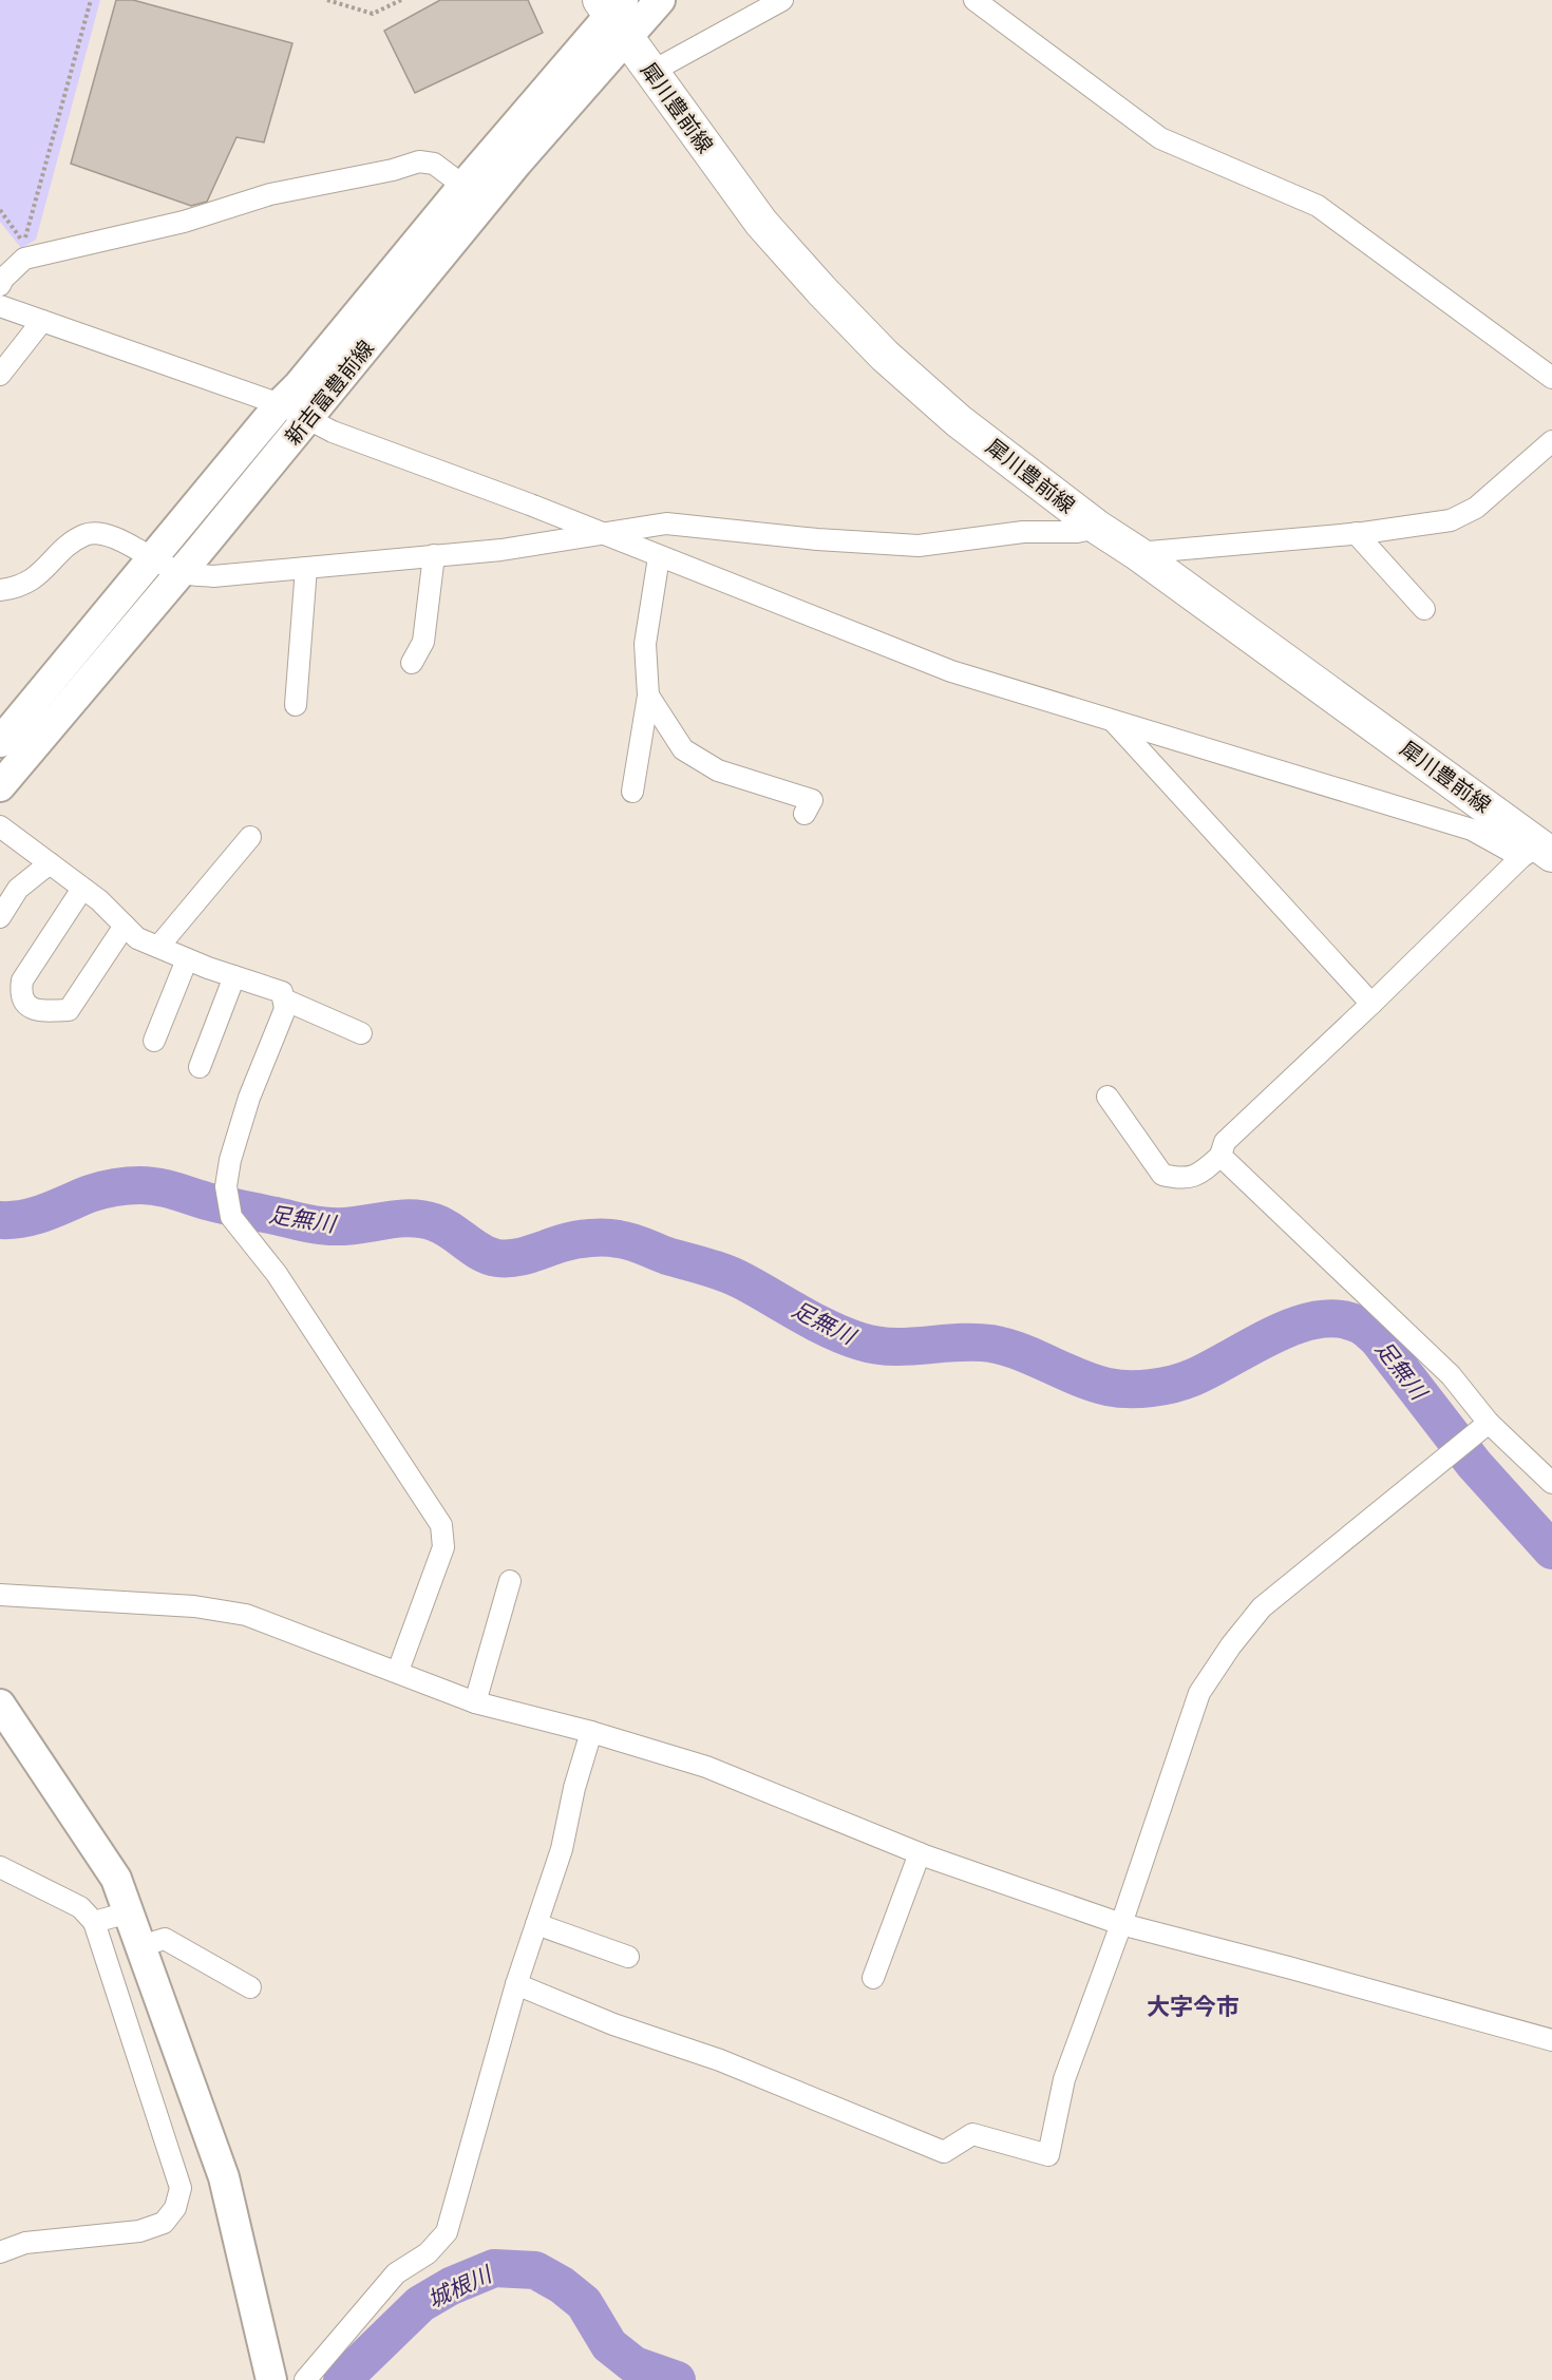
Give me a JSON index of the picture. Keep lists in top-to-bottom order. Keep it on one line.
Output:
{"streets":{"main road":["犀川豊前線","新吉富豊前線"]},"crossings":[["犀川豊前線","新吉富豊前線"]],"districts":["大字今市"],"water":["足無川","城根川"]}
